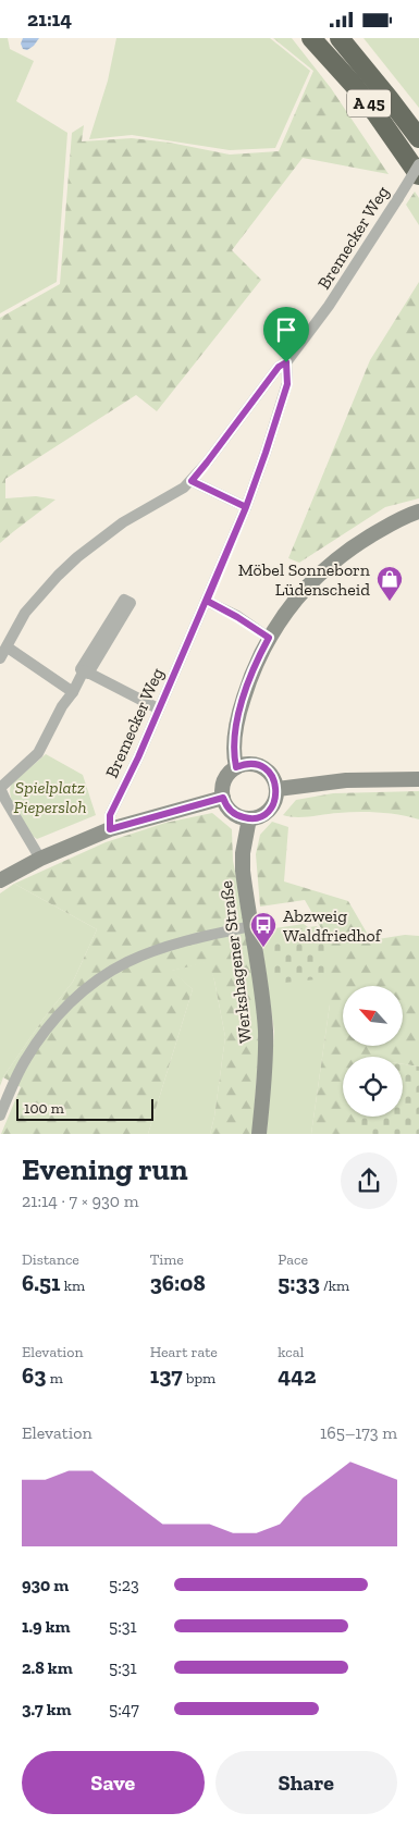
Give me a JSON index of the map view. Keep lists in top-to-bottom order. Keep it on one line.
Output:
{"streets":{"highway":["A 45"],"main road":["Werkshagener Straße"],"street":["Bremecker Weg"]},"parks":["Spielplatz Piepersloh"],"places":{"shop":["Möbel Sonneborn Lüdenscheid"],"bus stop":["Abzweig Waldfriedhof"]},"scale_bar":"100 m","north":"top left","page":{"status":"21:14","scale":"100 m","heading":["Evening run","21:14 · 7 × 930 m"],"stats":[["Distance","6.51 km"],["Time","36:08"],["Pace","5:33 /km"],["Elevation","63 m"],["Heart rate","137 bpm"],["kcal","442"]],"chart":["Elevation","165–173 m"],"list":[{"name":"930 m","note":"5:23"},{"name":"1.9 km","note":"5:31"},{"name":"2.8 km","note":"5:31"},{"name":"3.7 km","note":"5:47"}],"buttons":["Save","Share"]}}
